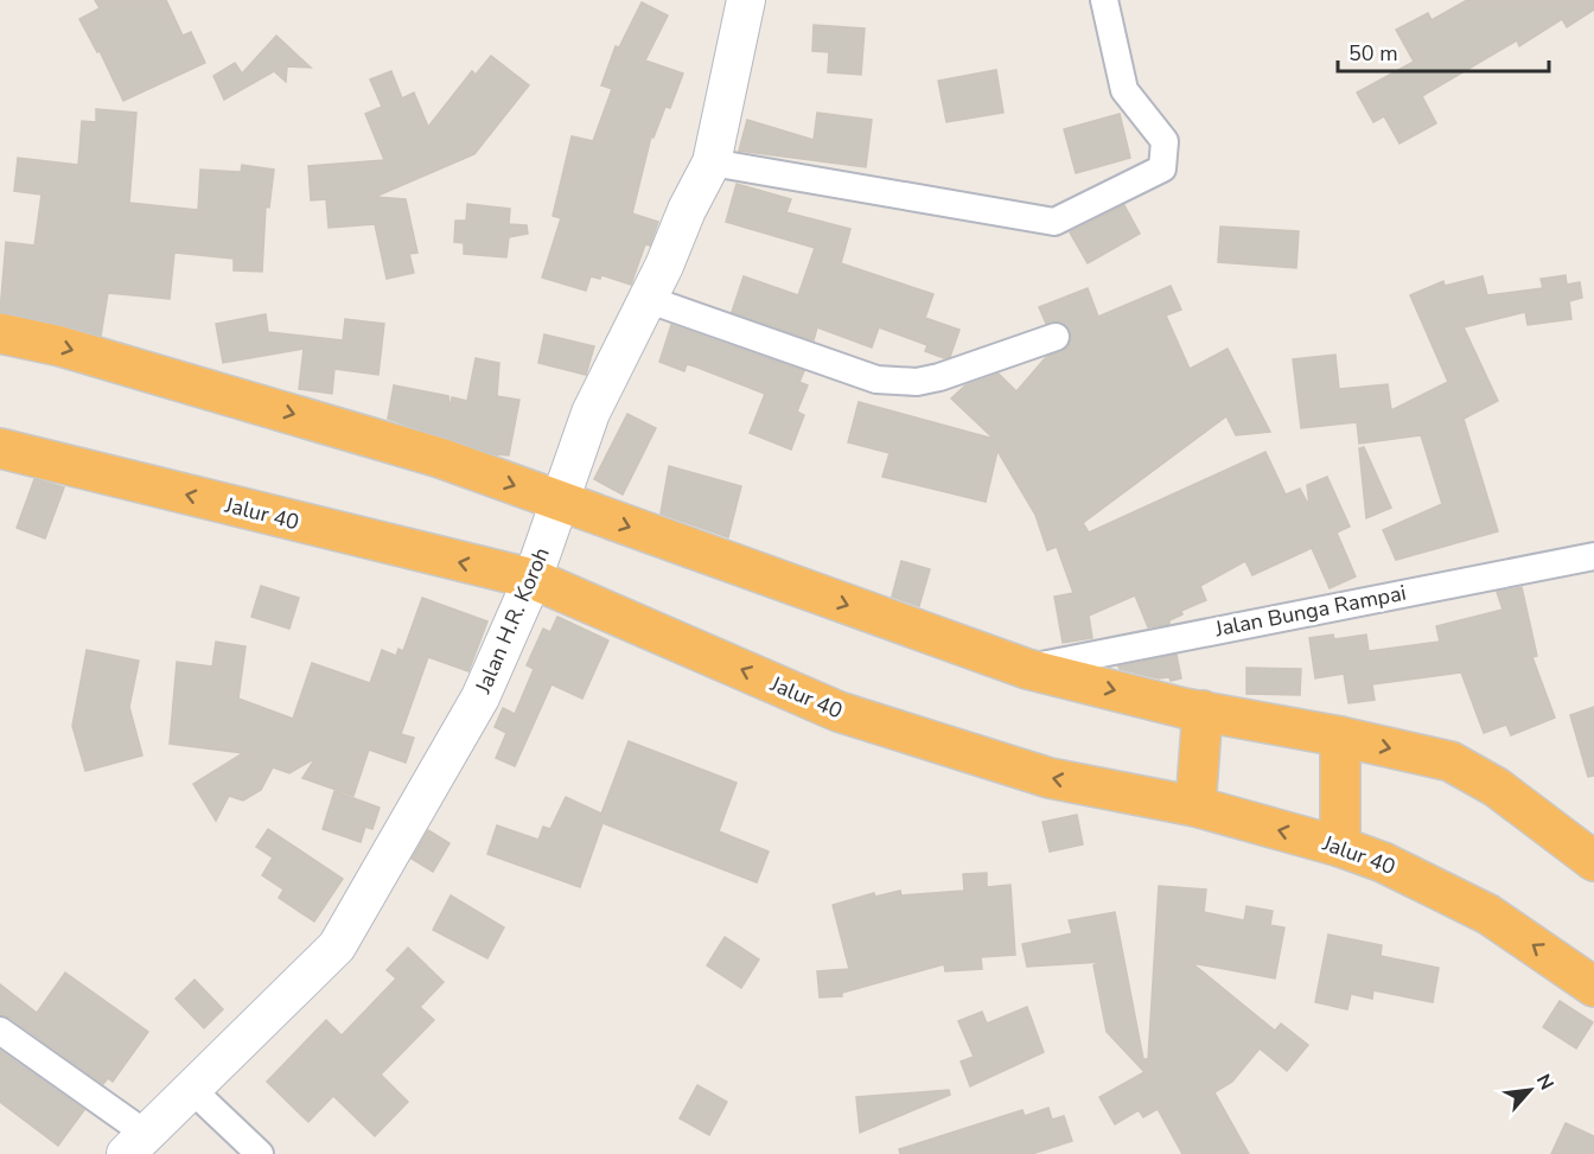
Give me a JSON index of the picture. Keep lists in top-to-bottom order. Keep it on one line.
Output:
{"streets":{"highway":["Jalur 40"],"main road":["Jalan H.R. Koroh"],"street":["Jalan Bunga Rampai"]},"crossings":[["Jalur 40","Jalan H.R. Koroh"]],"scale_bar":"50 m","north":"top right"}
